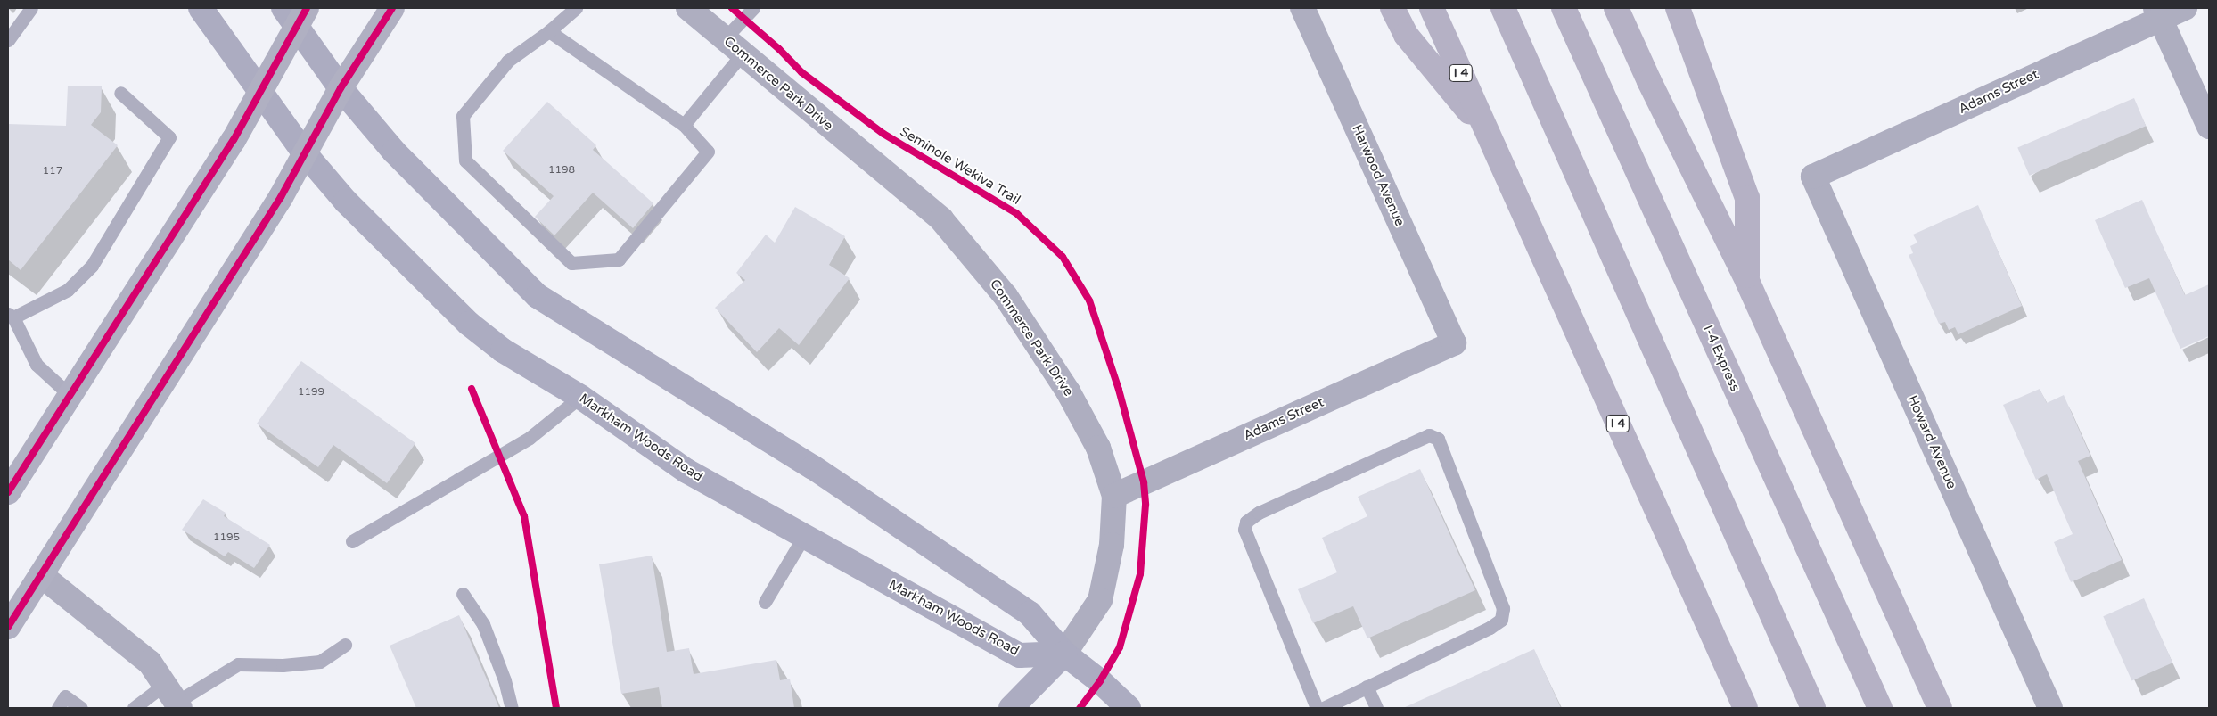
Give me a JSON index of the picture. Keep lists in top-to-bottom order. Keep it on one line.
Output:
{"streets":{"highway":["I 4","I-4 Express"],"main road":["Commerce Park Drive","Markham Woods Road"],"street":["Adams Street","Harwood Avenue","Howard Avenue"],"cycle path":["Seminole Wekiva Trail"]},"crossings":[["Commerce Park Drive","Adams Street"],["Commerce Park Drive","Markham Woods Road"],["Adams Street","Harwood Avenue"],["Adams Street","Howard Avenue"]],"house_numbers":["1198","117","1199","1195"]}
